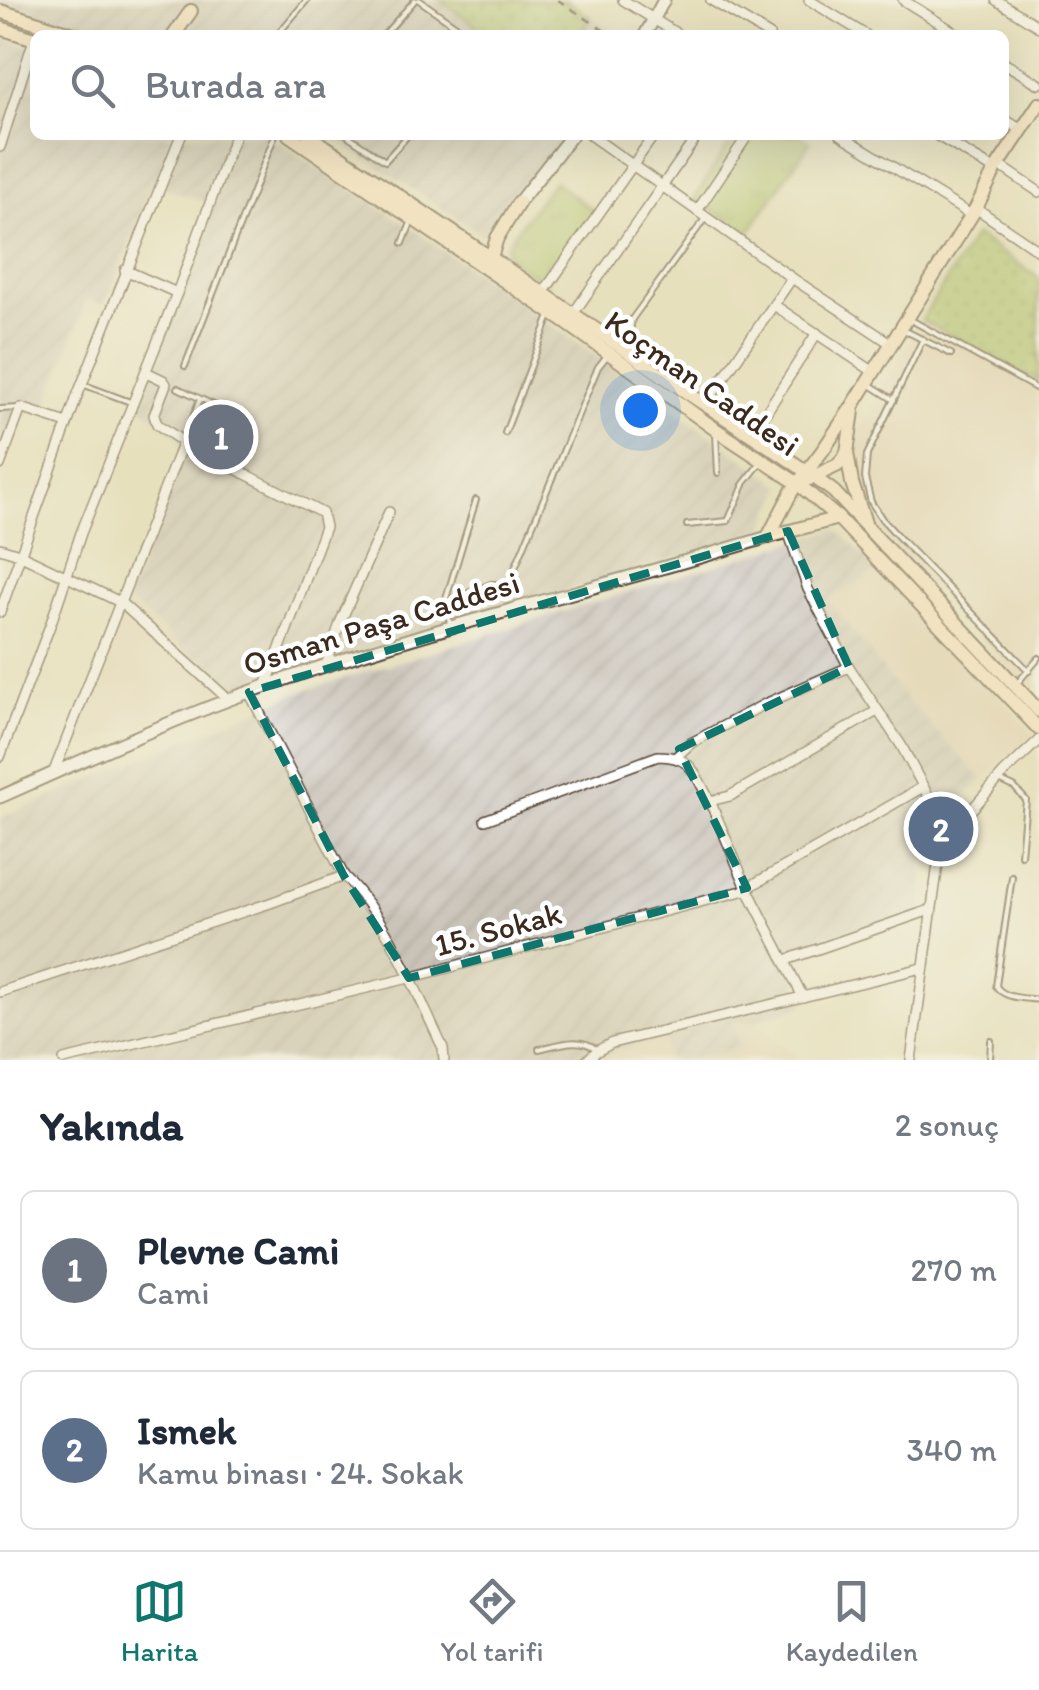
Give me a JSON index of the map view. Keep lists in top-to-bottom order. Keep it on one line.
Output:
{"streets":{"main road":["Koçman Caddesi","Osman Paşa Caddesi"],"street":["15. Sokak"]},"crossings":[["Koçman Caddesi","Osman Paşa Caddesi"]],"page":{"search":"Burada ara","pins":["1","2"],"heading":["Yakında","2 sonuç"],"list":[{"mark":"1","name":"Plevne Cami","note":"Cami","value":"270 m"},{"mark":"2","name":"Ismek","note":"Kamu binası · 24. Sokak","value":"340 m"}],"nav":["Harita","Yol tarifi","Kaydedilen"]}}
